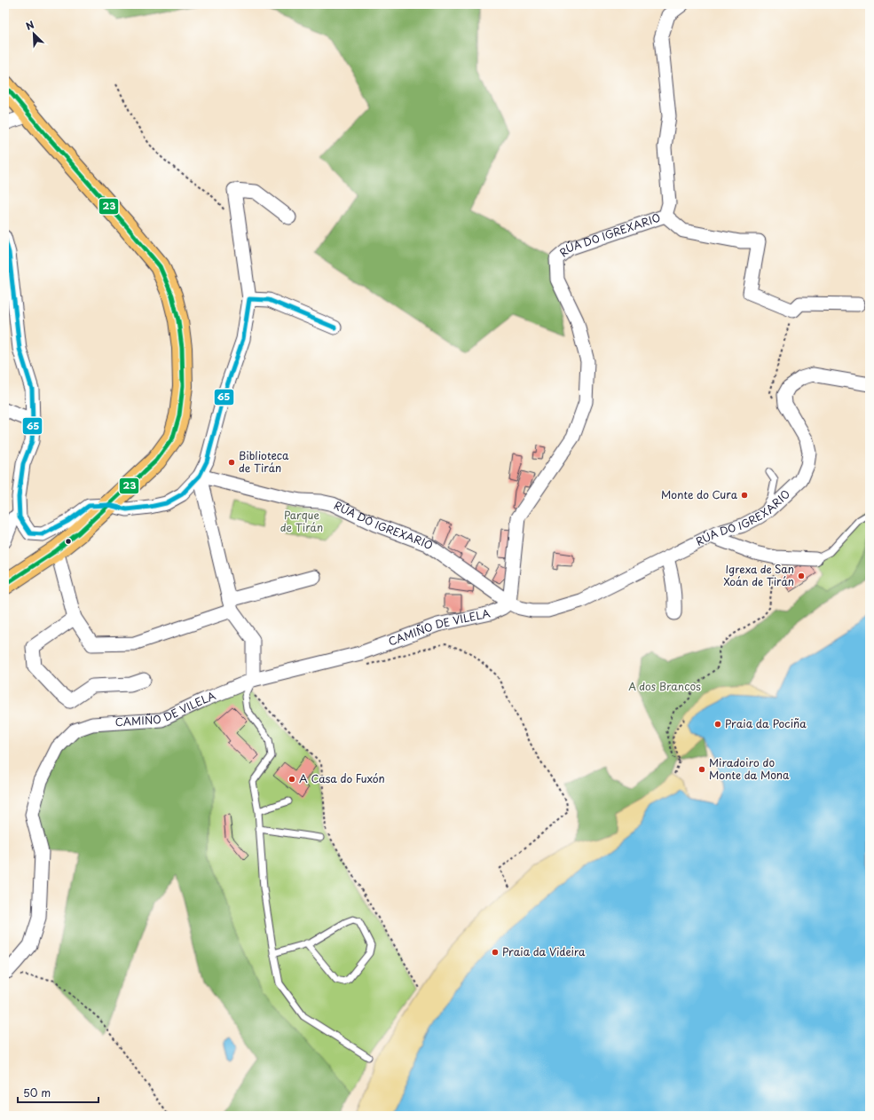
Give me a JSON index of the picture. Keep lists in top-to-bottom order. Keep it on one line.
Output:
{"streets":{"street":["RÚA DO IGREXARIO","CAMIÑO DE VILELA"]},"crossings":[["RÚA DO IGREXARIO","CAMIÑO DE VILELA"]],"parks":["Parque de Tirán","A dos Brancos"],"places":["Biblioteca de Tirán","Monte do Cura","Igrexa de San Xoán de Tirán","Praia da Pociña","Miradoiro do Monte da Mona","A Casa do Fuxón","Praia da Videira"],"lines":["transit line 23","transit line 65"],"scale_bar":"50 m","north":"top left"}
